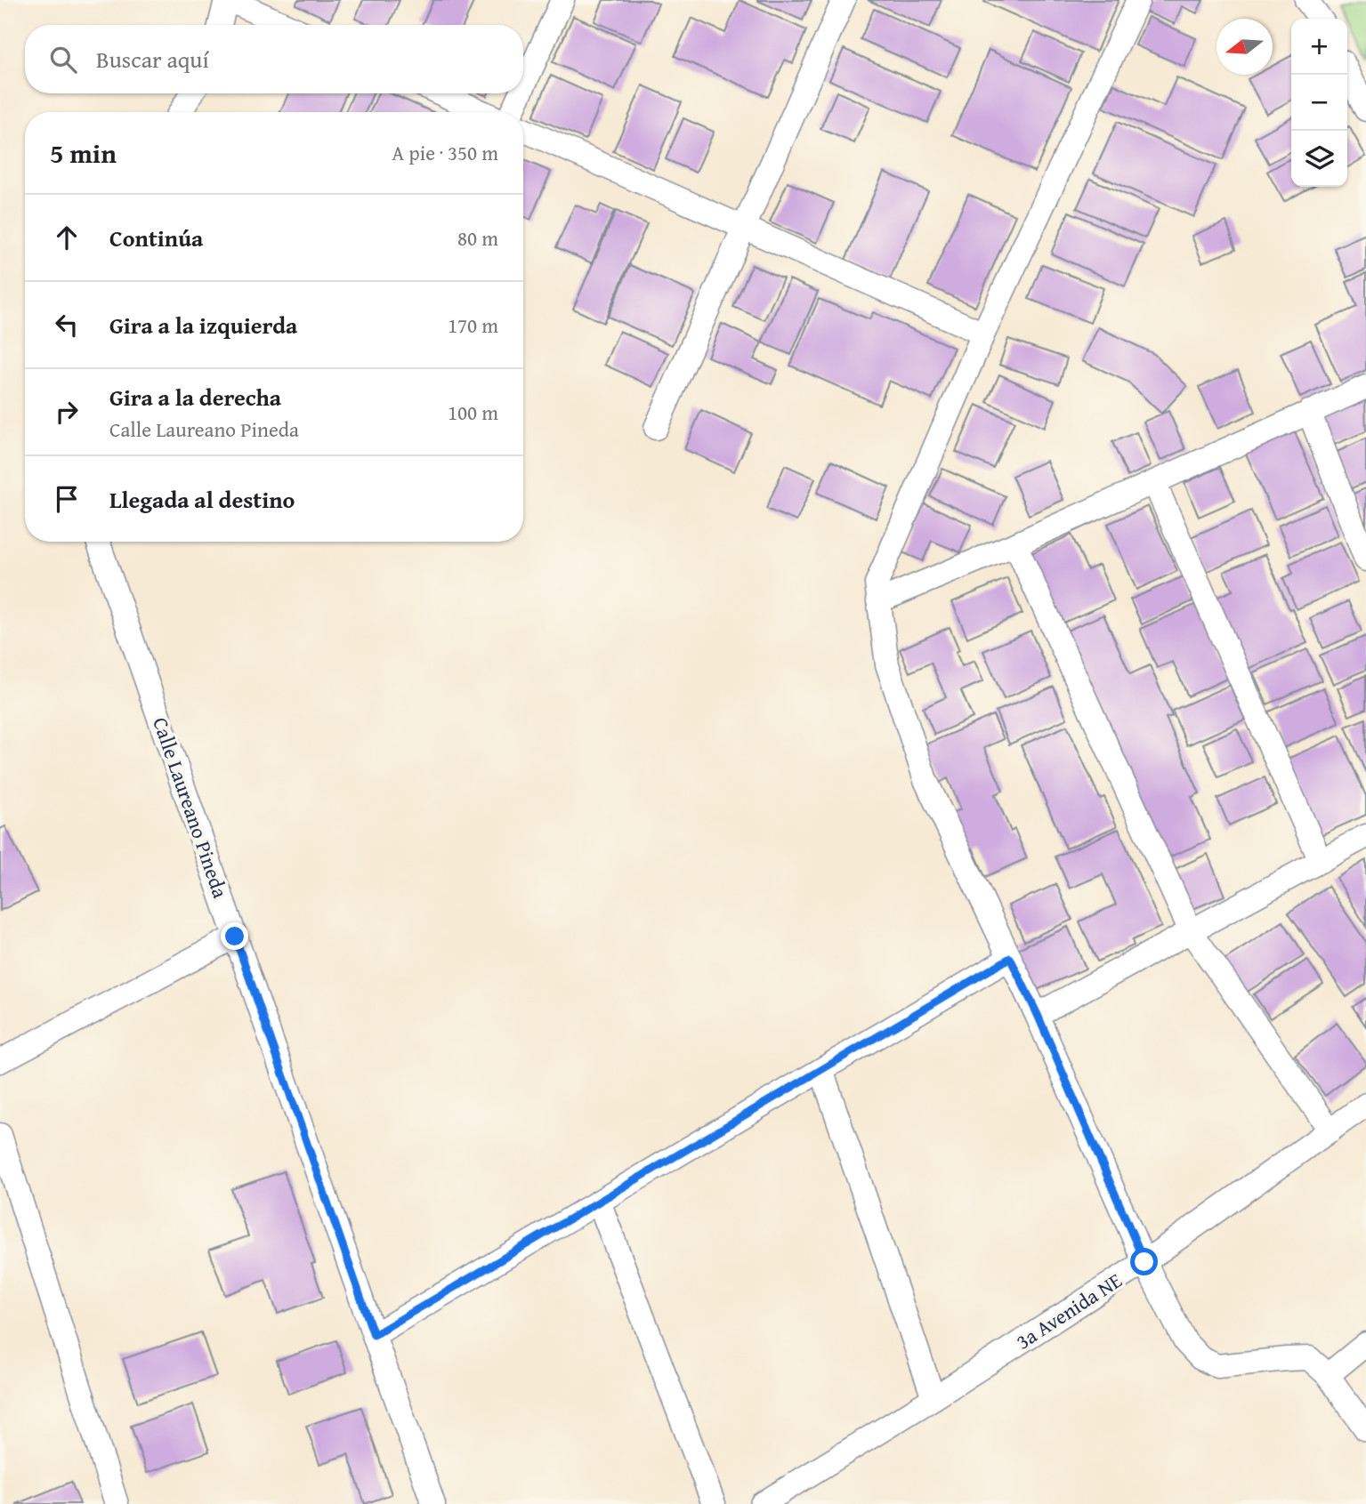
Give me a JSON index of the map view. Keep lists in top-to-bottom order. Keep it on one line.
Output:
{"streets":{"street":["Calle Laureano Pineda","3a Avenida NE"]},"north":"left","page":{"map_buttons":["+","−"],"search":"Buscar aquí","heading":["5 min","A pie · 350 m"],"list":[["Continúa","80 m"],["Gira a la izquierda","170 m"],["Gira a la derecha","Calle Laureano Pineda","100 m"],"Llegada al destino"]}}
